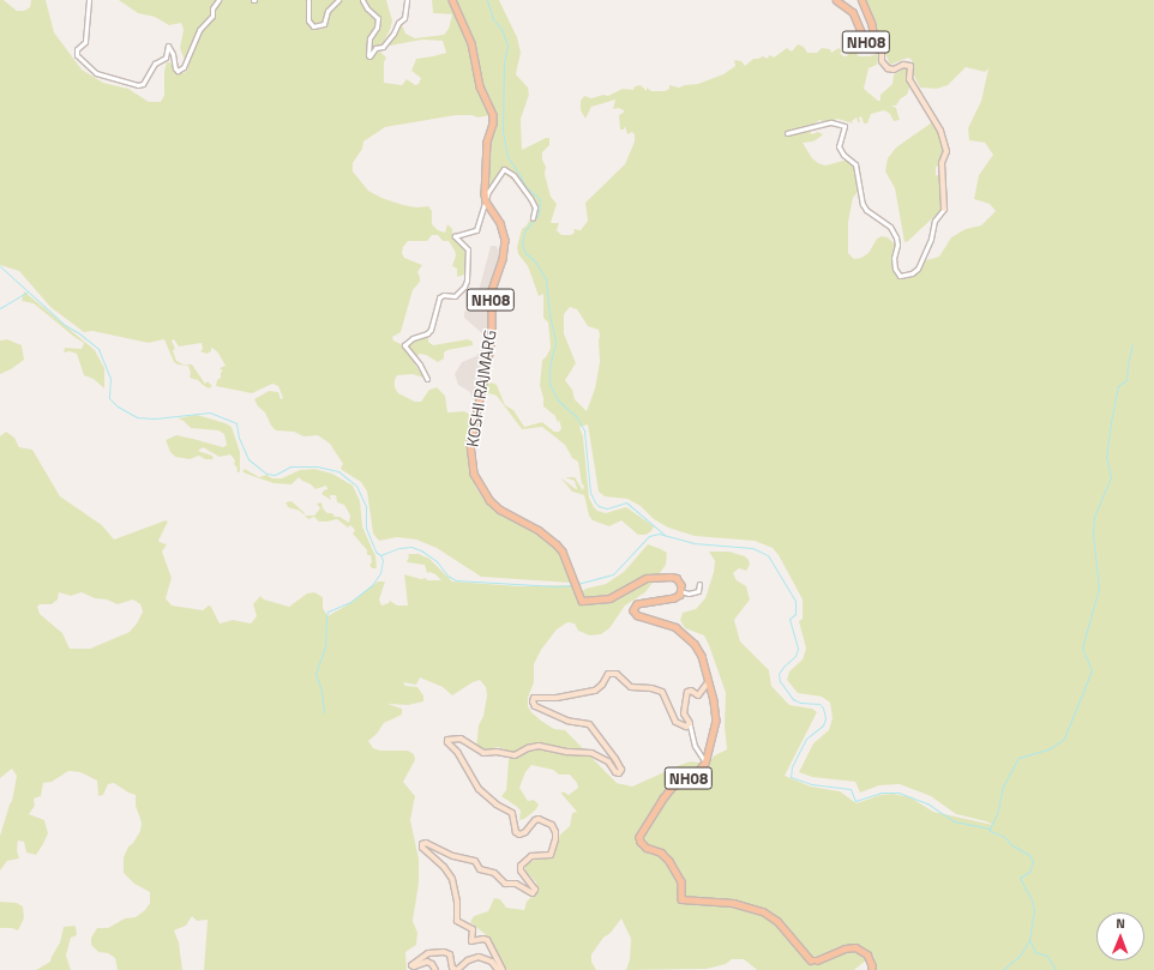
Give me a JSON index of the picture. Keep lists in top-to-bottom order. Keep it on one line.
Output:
{"streets":{"main road":["NH08","KOSHI RAJMARG"]},"crossings":[["NH08","KOSHI RAJMARG"]],"north":"top"}
